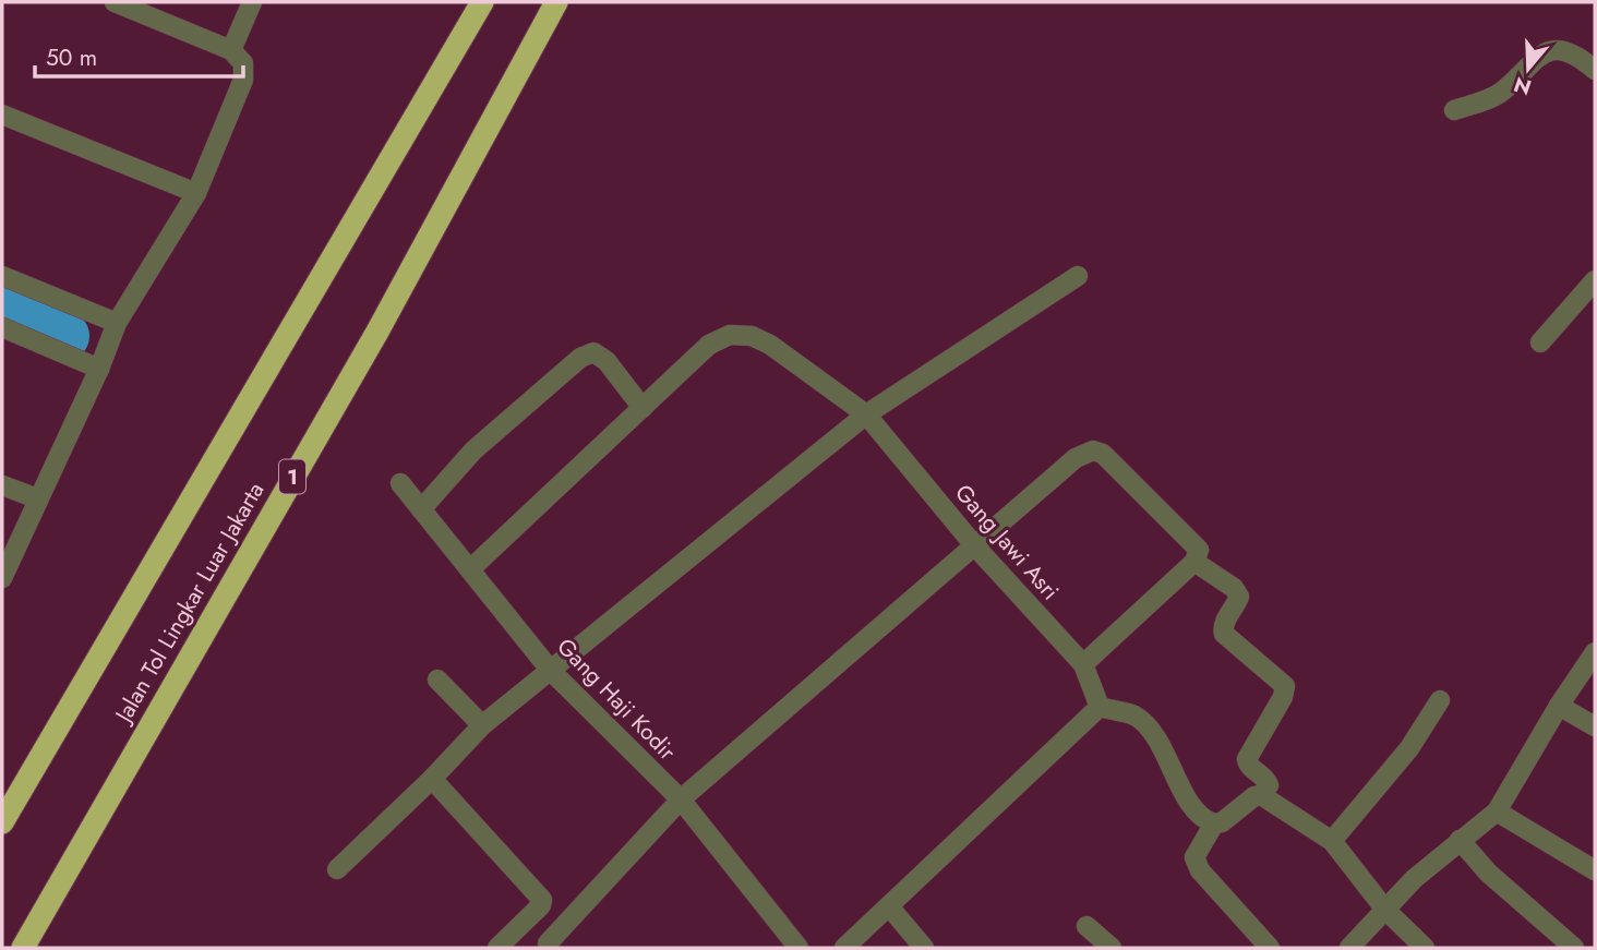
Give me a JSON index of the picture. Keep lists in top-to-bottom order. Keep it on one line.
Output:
{"streets":{"highway":["1","Jalan Tol Lingkar Luar Jakarta"],"street":["Gang Jawi Asri","Gang Haji Kodir"]},"crossings":[["Gang Jawi Asri","Gang Haji Kodir"]],"scale_bar":"50 m","north":"bottom"}
